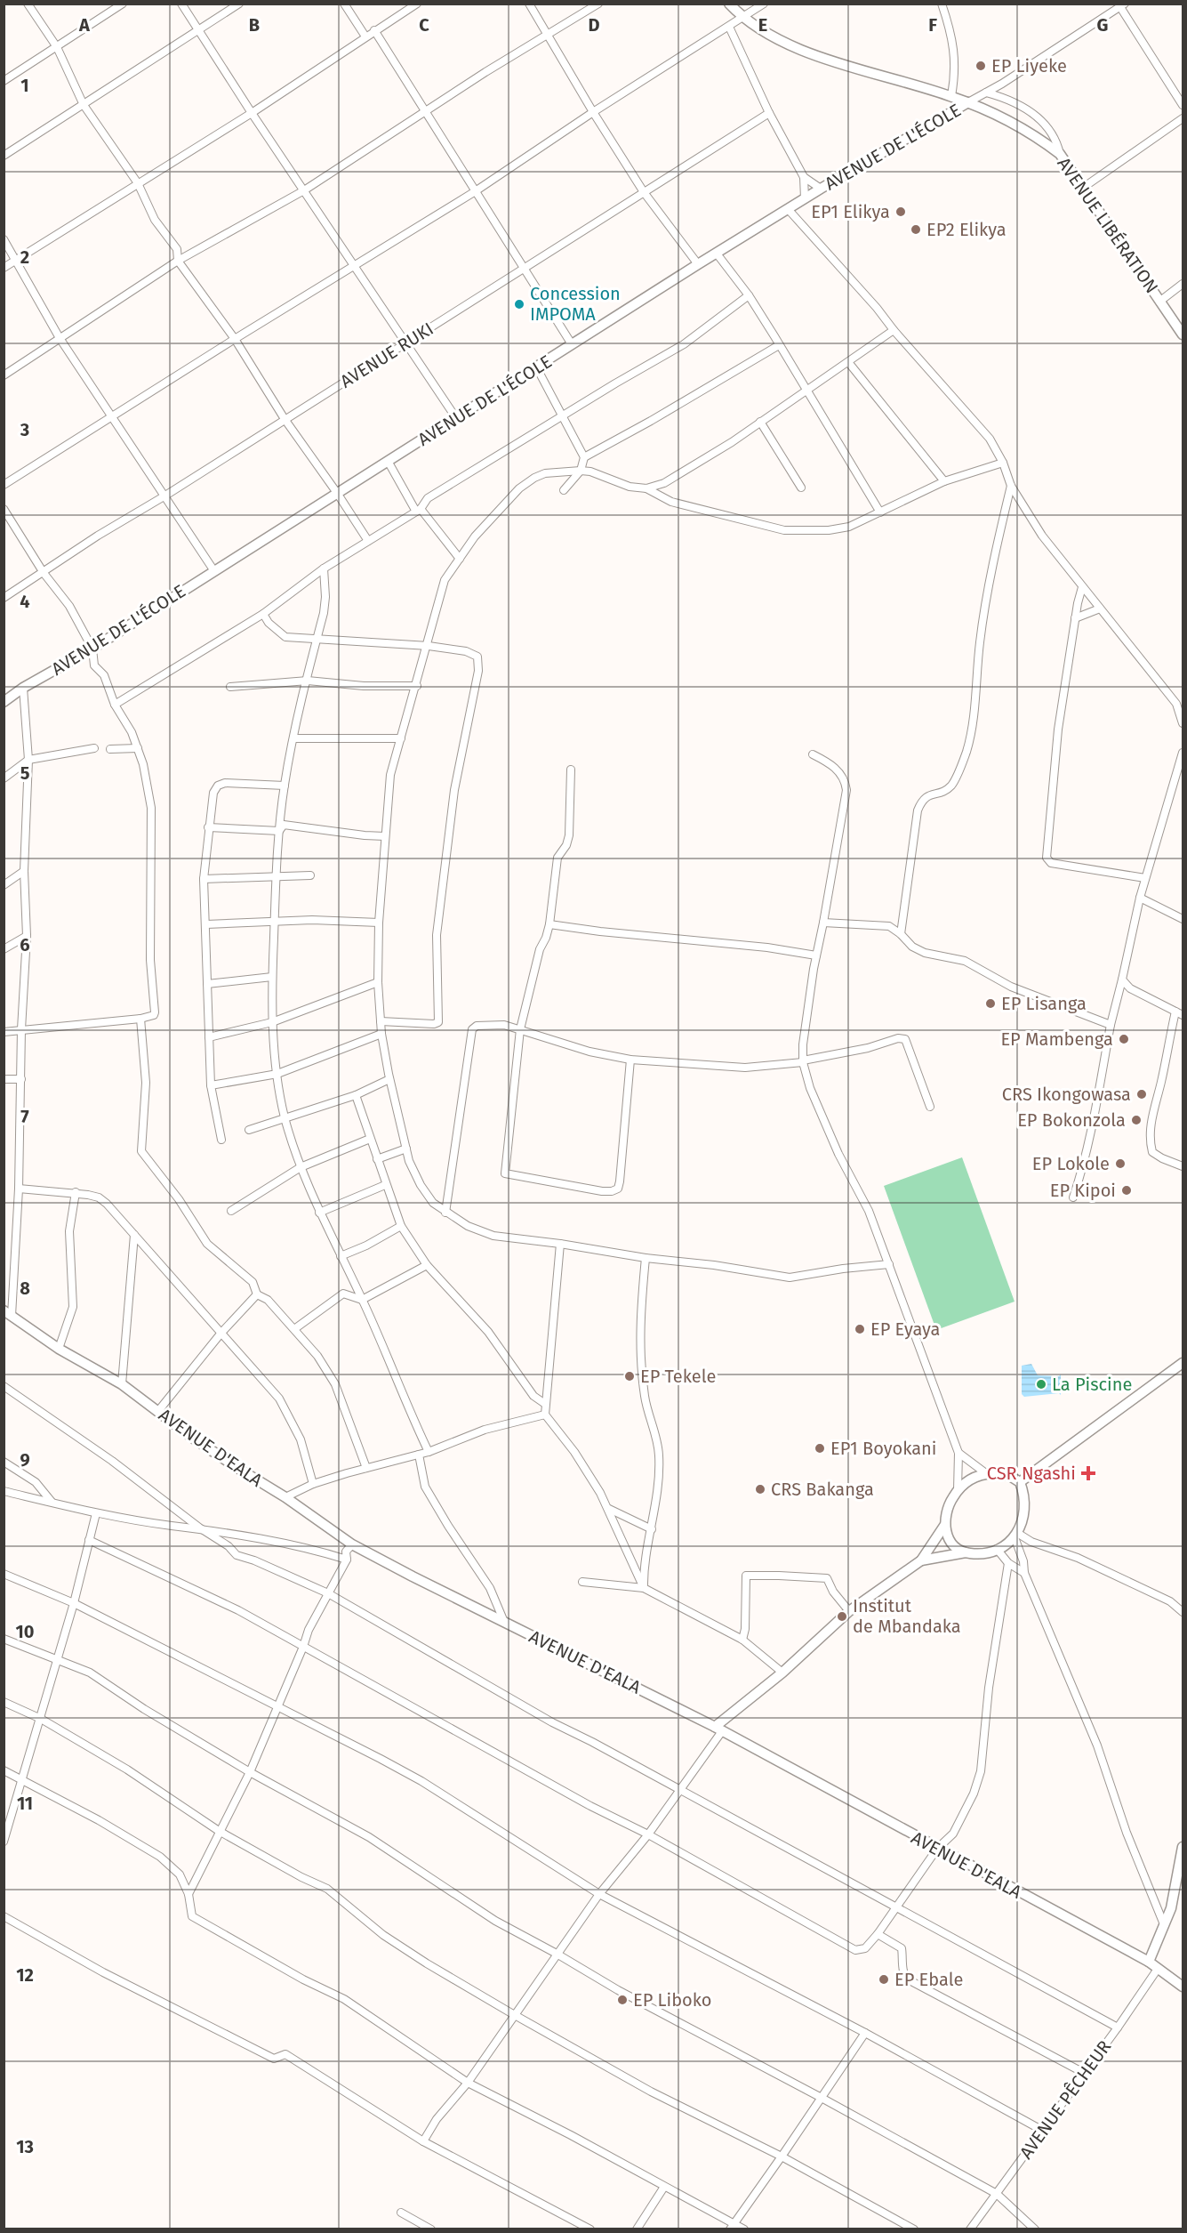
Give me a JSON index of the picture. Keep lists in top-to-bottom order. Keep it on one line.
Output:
{"streets":{"street":["AVENUE DE L'ÉCOLE","AVENUE LIBÉRATION","AVENUE RUKI","AVENUE D'EALA","AVENUE PÊCHEUR"]},"crossings":[["AVENUE DE L'ÉCOLE","AVENUE LIBÉRATION"],["AVENUE D'EALA","AVENUE PÊCHEUR"]],"places":{"other":["EP Liyeke","EP1 Elikya","EP2 Elikya","Concession IMPOMA","EP Lisanga","EP Mambenga","CRS Ikongowasa","EP Bokonzola","EP Lokole","EP Kipoi","EP Eyaya","EP Tekele","La Piscine","EP1 Boyokani","CRS Bakanga","Institut de Mbandaka","EP Ebale","EP Liboko"],"health":["CSR Ngashi"]},"grid":{"columns":["A","B","C","D","E","F","G"],"rows":["1","2","3","4","5","6","7","8","9","10","11","12","13"]}}
